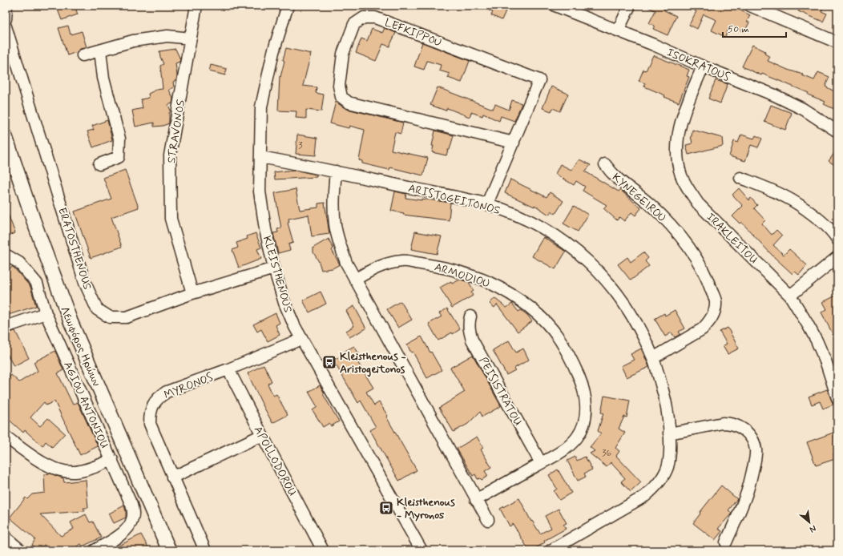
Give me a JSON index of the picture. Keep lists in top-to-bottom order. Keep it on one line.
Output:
{"streets":{"main road":["Λεωφόρος Ηρώων"],"street":["LEFKIPPOU","ISOKRATOUS","STRAVONOS","KYNEGEIROU","ARISTOGEITONOS","IRAKLEITOU","ERATOSTHENOUS","KLEISTHENOUS","ARMODIOU","MYRONOS","PEISISTRATOU","AGIOU ANTONIOU","APOLLODOROU"]},"crossings":[["LEFKIPPOU","ARISTOGEITONOS"],["ISOKRATOUS","IRAKLEITOU"],["STRAVONOS","ERATOSTHENOUS"],["KYNEGEIROU","ARISTOGEITONOS"],["ARISTOGEITONOS","KLEISTHENOUS"],["ERATOSTHENOUS","KLEISTHENOUS"],["KLEISTHENOUS","MYRONOS"],["ARMODIOU","PEISISTRATOU"],["MYRONOS","APOLLODOROU"]],"places":{"bus stop":["Kleisthenous - Aristogeitonos","Kleisthenous - Myronos"]},"house_numbers":["3","36"],"scale_bar":"50 m","north":"bottom right"}
